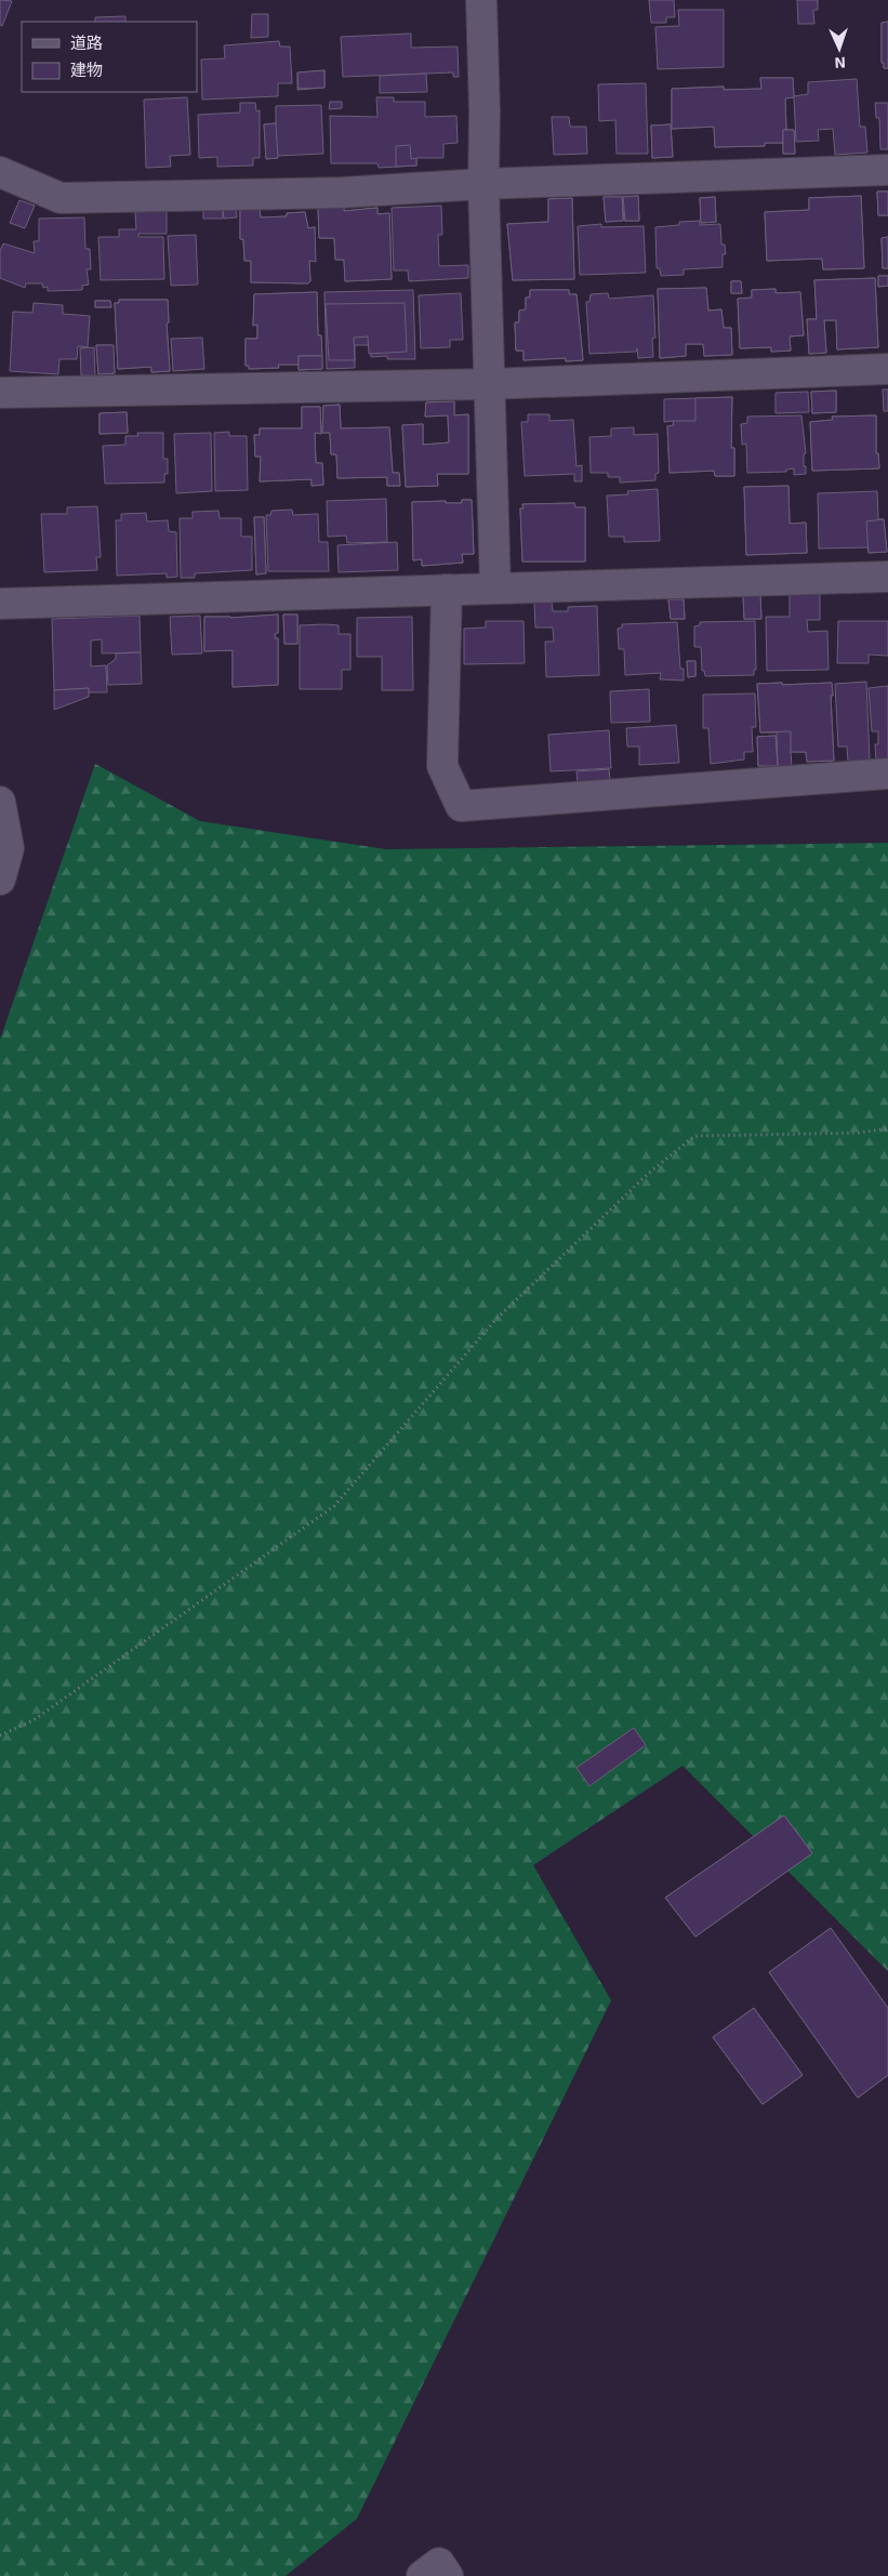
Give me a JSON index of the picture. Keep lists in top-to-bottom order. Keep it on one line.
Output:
{"legend":["道路","建物"],"north":"bottom"}
